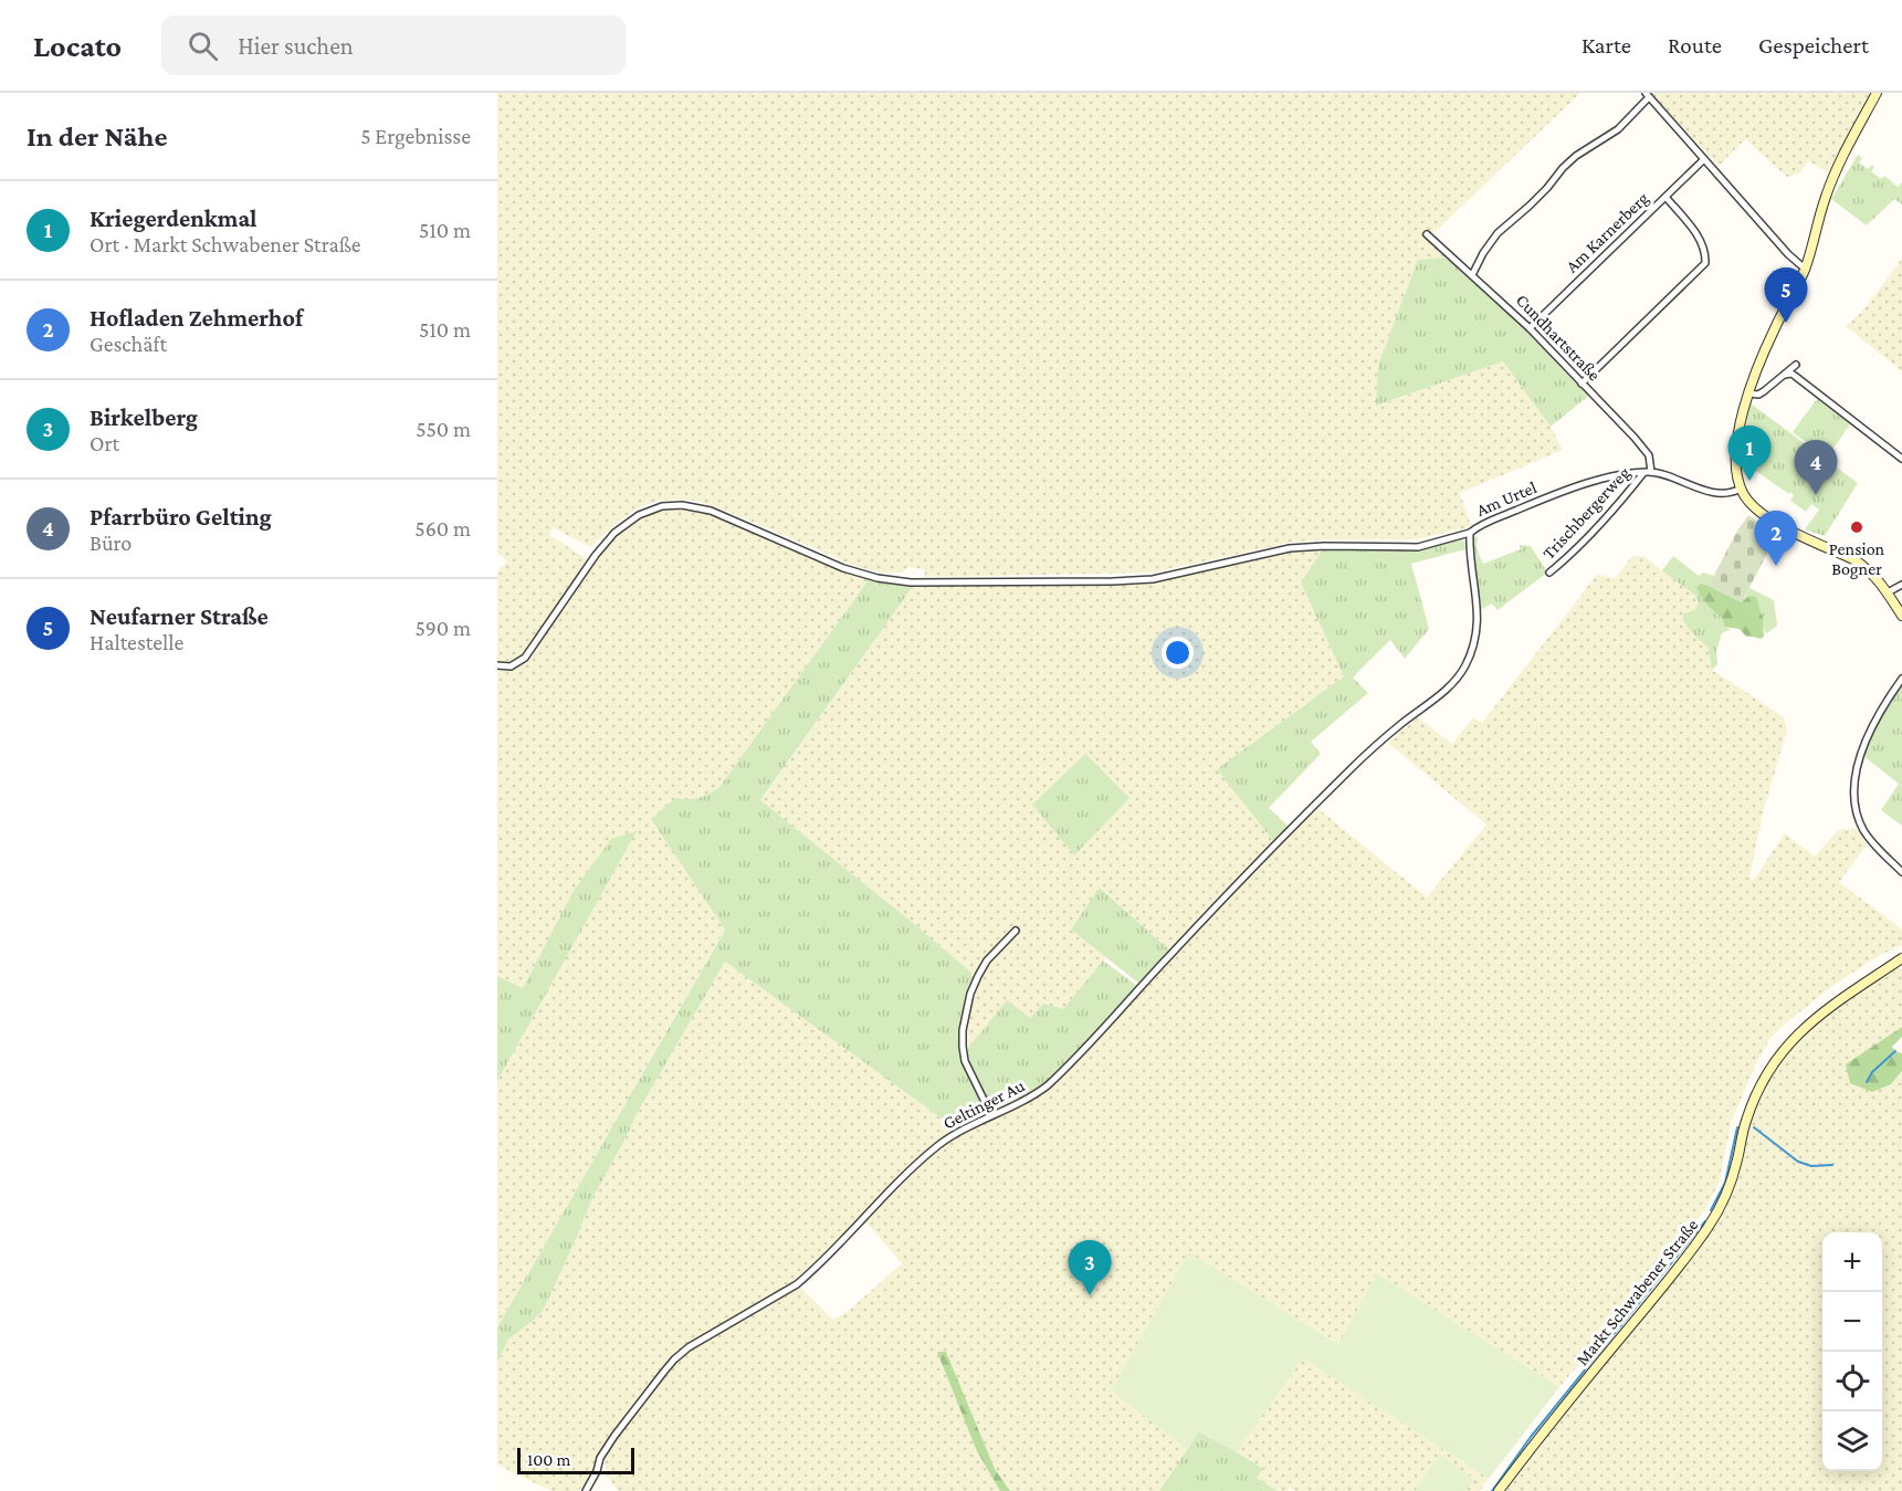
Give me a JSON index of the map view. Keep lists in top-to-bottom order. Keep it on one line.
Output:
{"streets":{"main road":["Markt Schwabener Straße"],"street":["Am Karnerberg","Cundhartstraße","Am Urtel","Trischbergerweg","Geltinger Au"]},"crossings":[["Am Karnerberg","Cundhartstraße"],["Cundhartstraße","Am Urtel"],["Am Urtel","Trischbergerweg"],["Am Urtel","Geltinger Au"]],"places":["Pension Bogner"],"scale_bar":"100 m","page":{"header":"Locato","search":"Hier suchen","nav":["Karte","Route","Gespeichert"],"heading":["In der Nähe","5 Ergebnisse"],"list":[{"mark":"1","name":"Kriegerdenkmal","note":"Ort · Markt Schwabener Straße","value":"510 m"},{"mark":"2","name":"Hofladen Zehmerhof","note":"Geschäft","value":"510 m"},{"mark":"3","name":"Birkelberg","note":"Ort","value":"550 m"},{"mark":"4","name":"Pfarrbüro Gelting","note":"Büro","value":"560 m"},{"mark":"5","name":"Neufarner Straße","note":"Haltestelle","value":"590 m"}],"pins":["5","1","4","2","3"],"map_buttons":["+","−"],"scale":"100 m"}}
